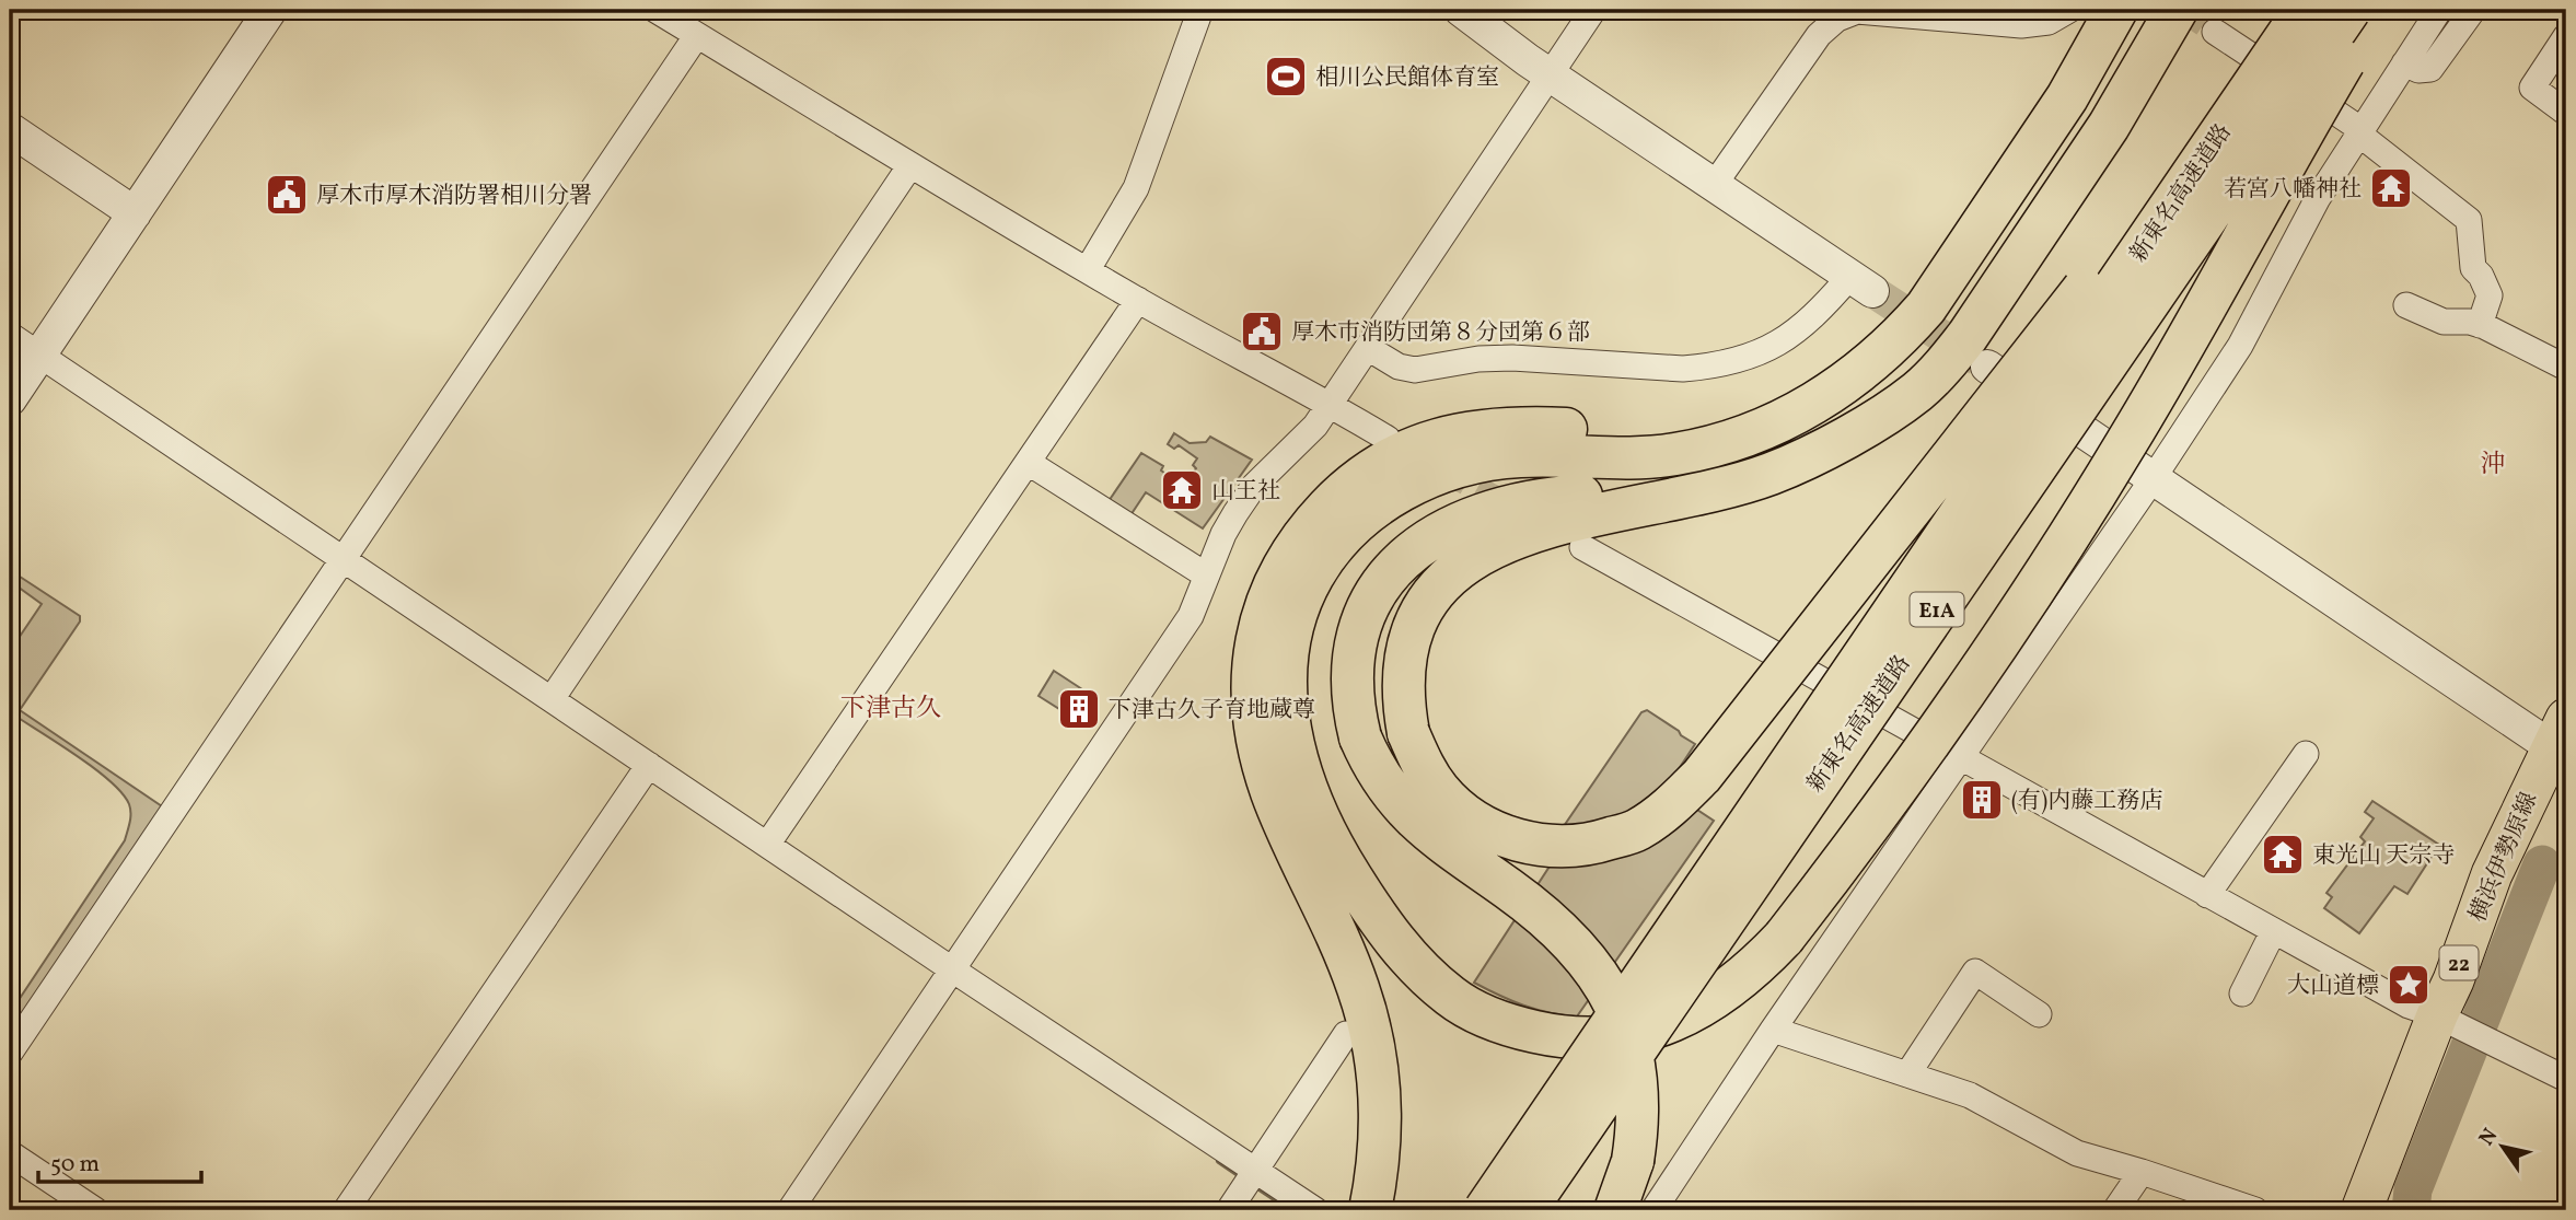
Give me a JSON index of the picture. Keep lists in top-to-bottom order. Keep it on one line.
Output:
{"streets":{"highway":["新東名高速道路","E1A"],"main road":["横浜伊勢原線","22"]},"districts":["沖","下津古久"],"places":{"sports":["相川公民館体育室"],"temple":["若宮八幡神社","山王社","東光山 天宗寺"],"public building":["厚木市厚木消防署相川分署","厚木市消防団第８分団第６部"],"building":["下津古久子育地蔵尊","(有)内藤工務店"],"place":["大山道標"]},"scale_bar":"50 m","north":"top left"}
